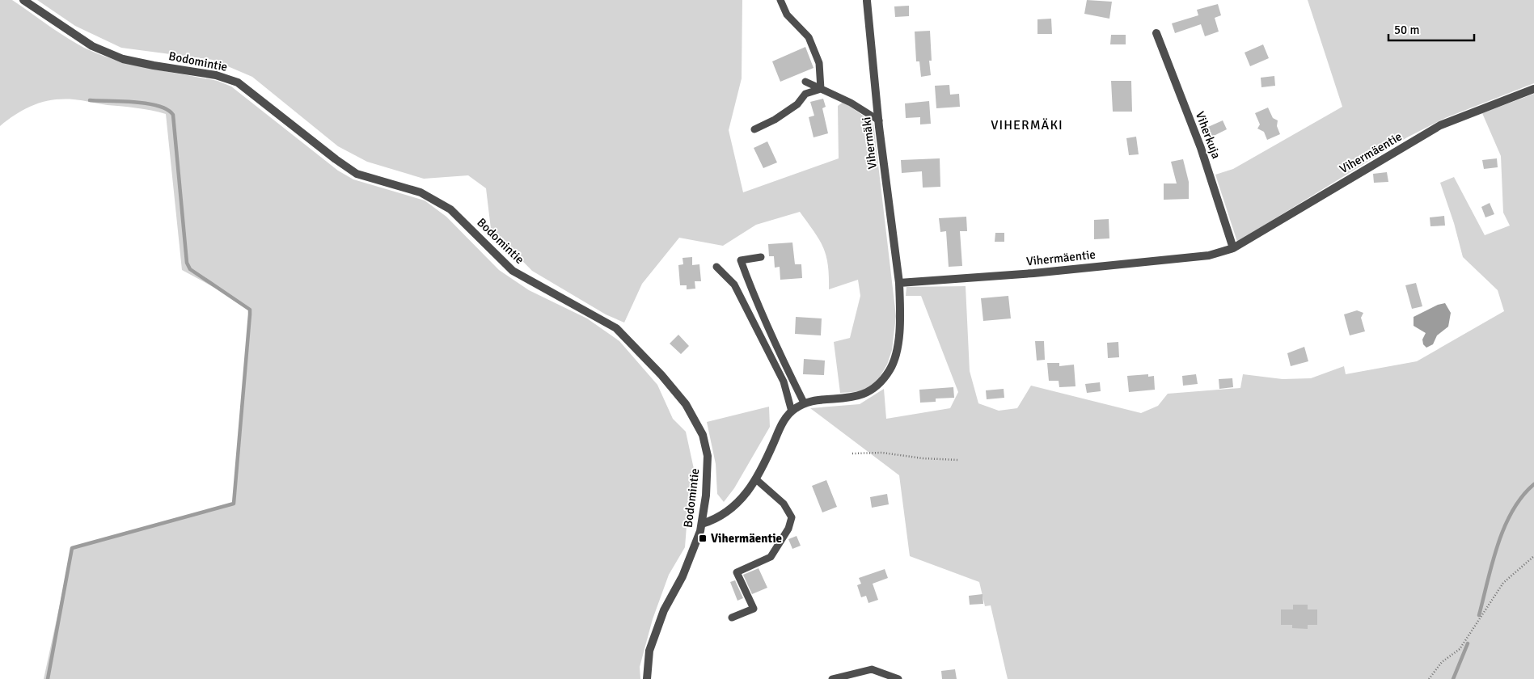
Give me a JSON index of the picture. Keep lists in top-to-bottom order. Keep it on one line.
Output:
{"streets":{"street":["Bodomintie","Viherkuja","Vihermäki","Vihermäentie"]},"crossings":[["Viherkuja","Vihermäentie"],["Vihermäki","Vihermäentie"]],"districts":["VIHERMÄKI"],"places":{"transit":["Vihermäentie"]},"scale_bar":"50 m"}
